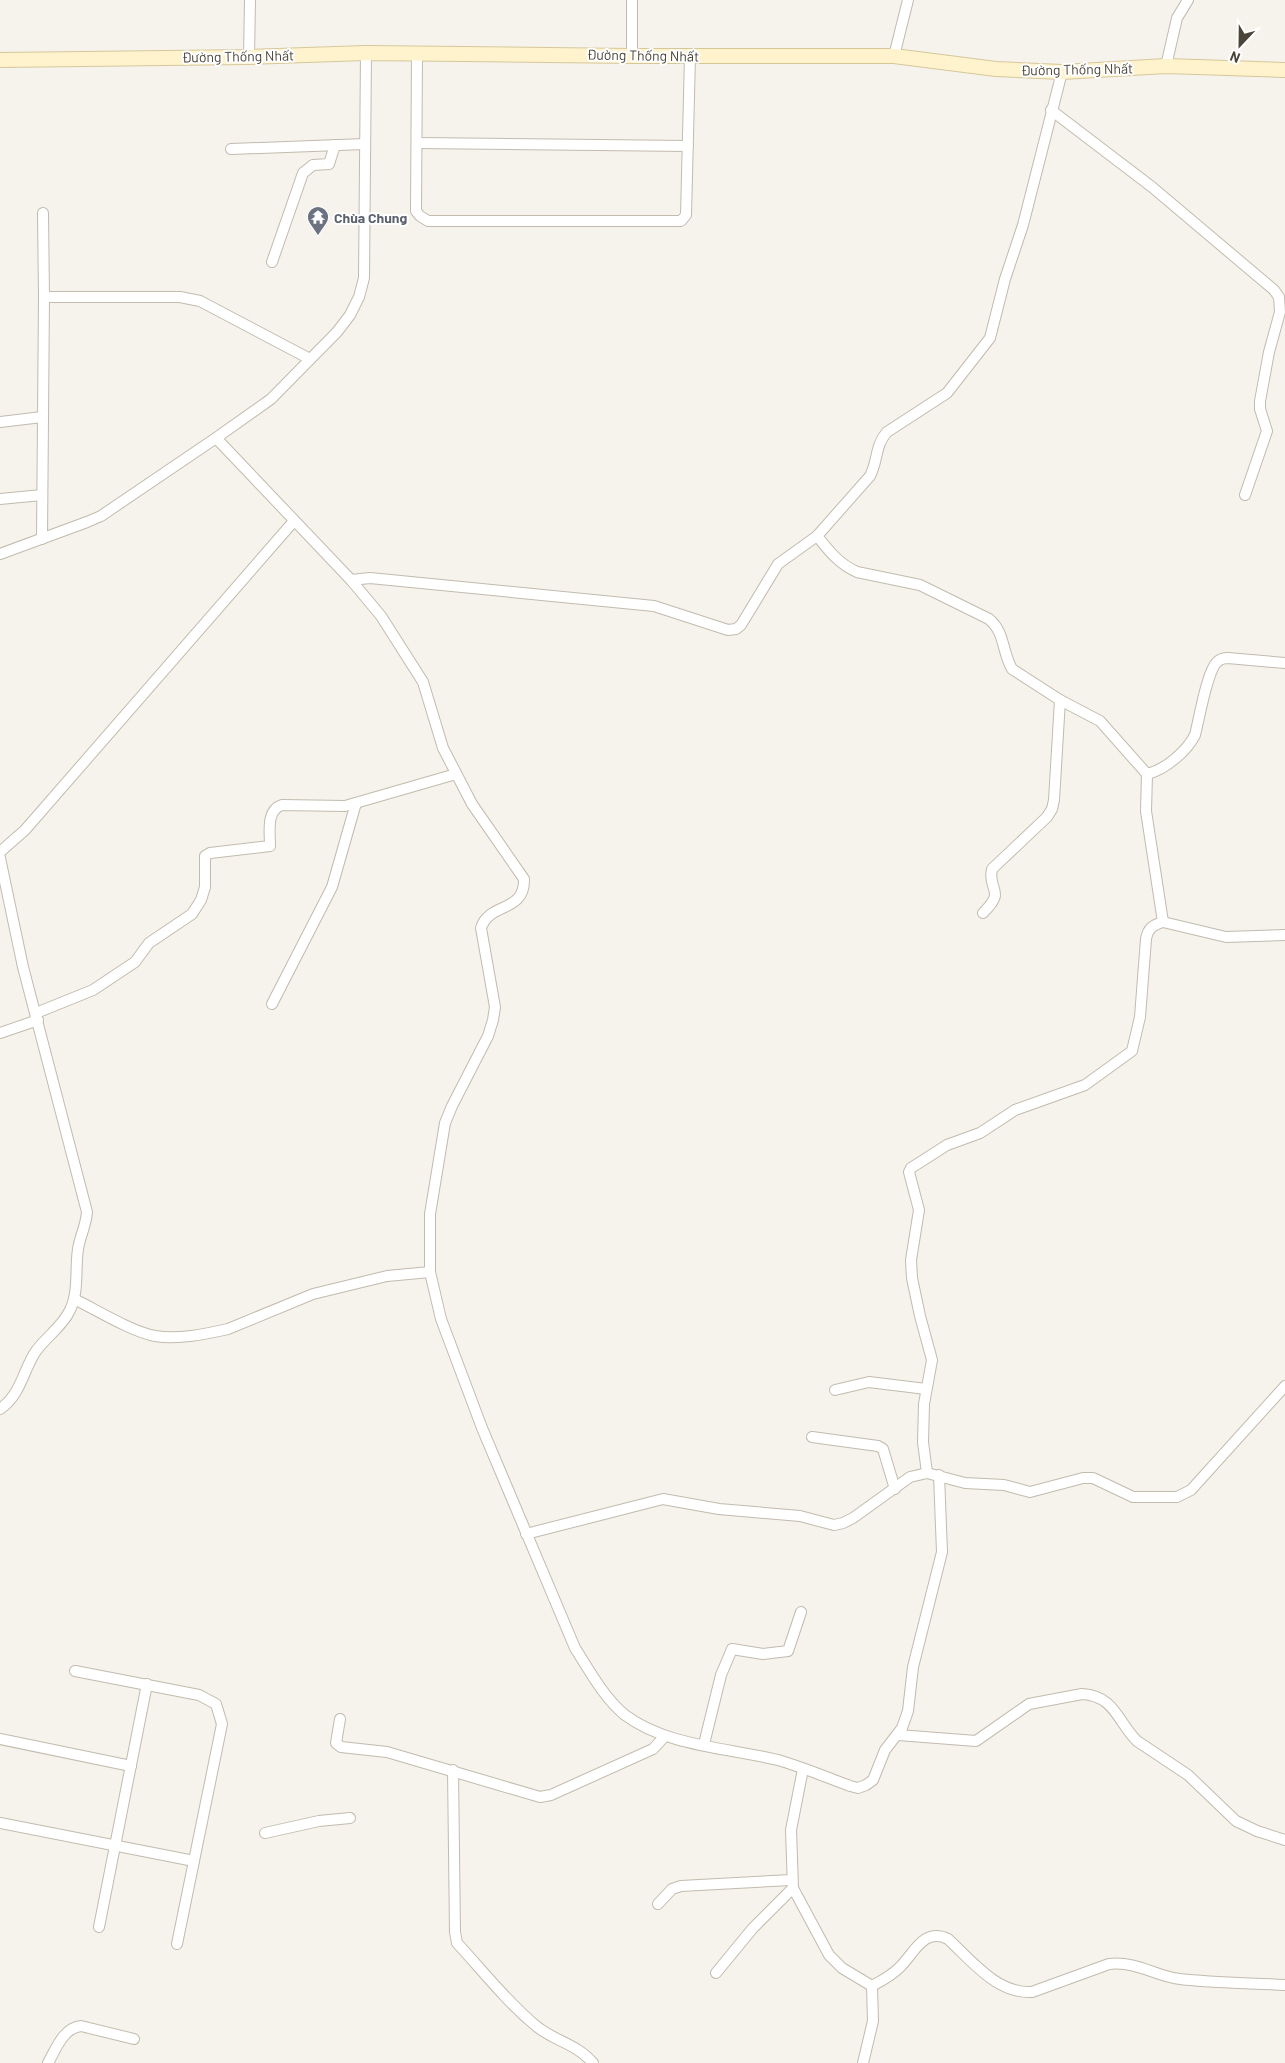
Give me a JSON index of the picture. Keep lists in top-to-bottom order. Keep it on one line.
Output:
{"streets":{"street":["Đường Thống Nhất"]},"places":{"temple":["Chùa Chung"]},"north":"bottom"}
